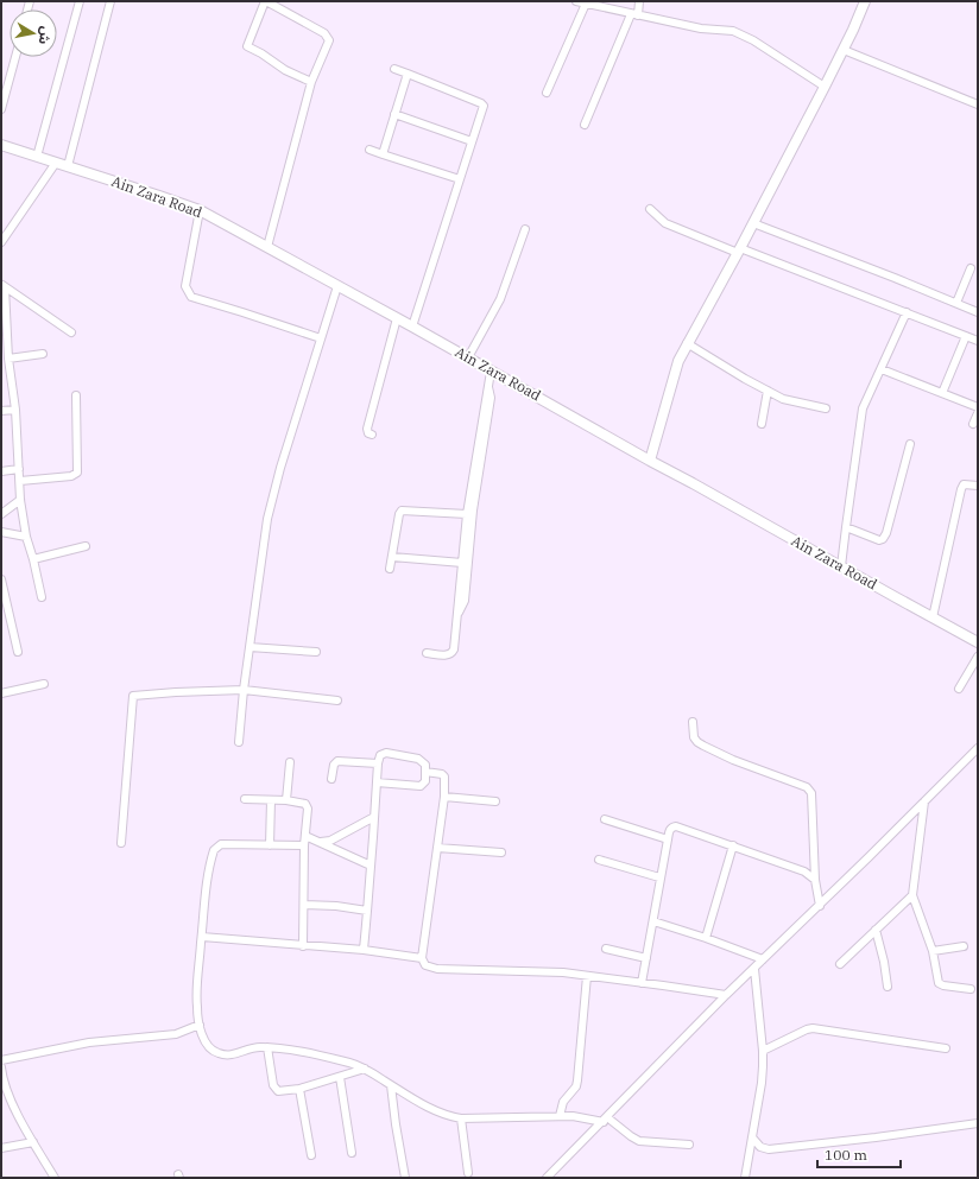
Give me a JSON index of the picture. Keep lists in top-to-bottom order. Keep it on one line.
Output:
{"streets":{"main road":["Ain Zara Road"]},"scale_bar":"100 m","north":"right"}
